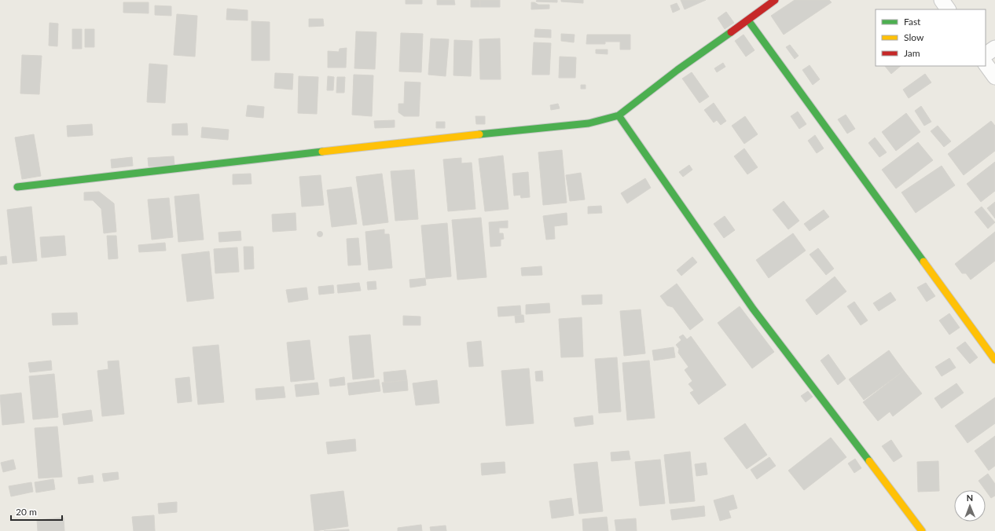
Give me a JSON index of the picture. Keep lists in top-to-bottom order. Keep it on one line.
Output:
{"legend":["Fast","Slow","Jam"],"scale_bar":"20 m","north":"top"}
